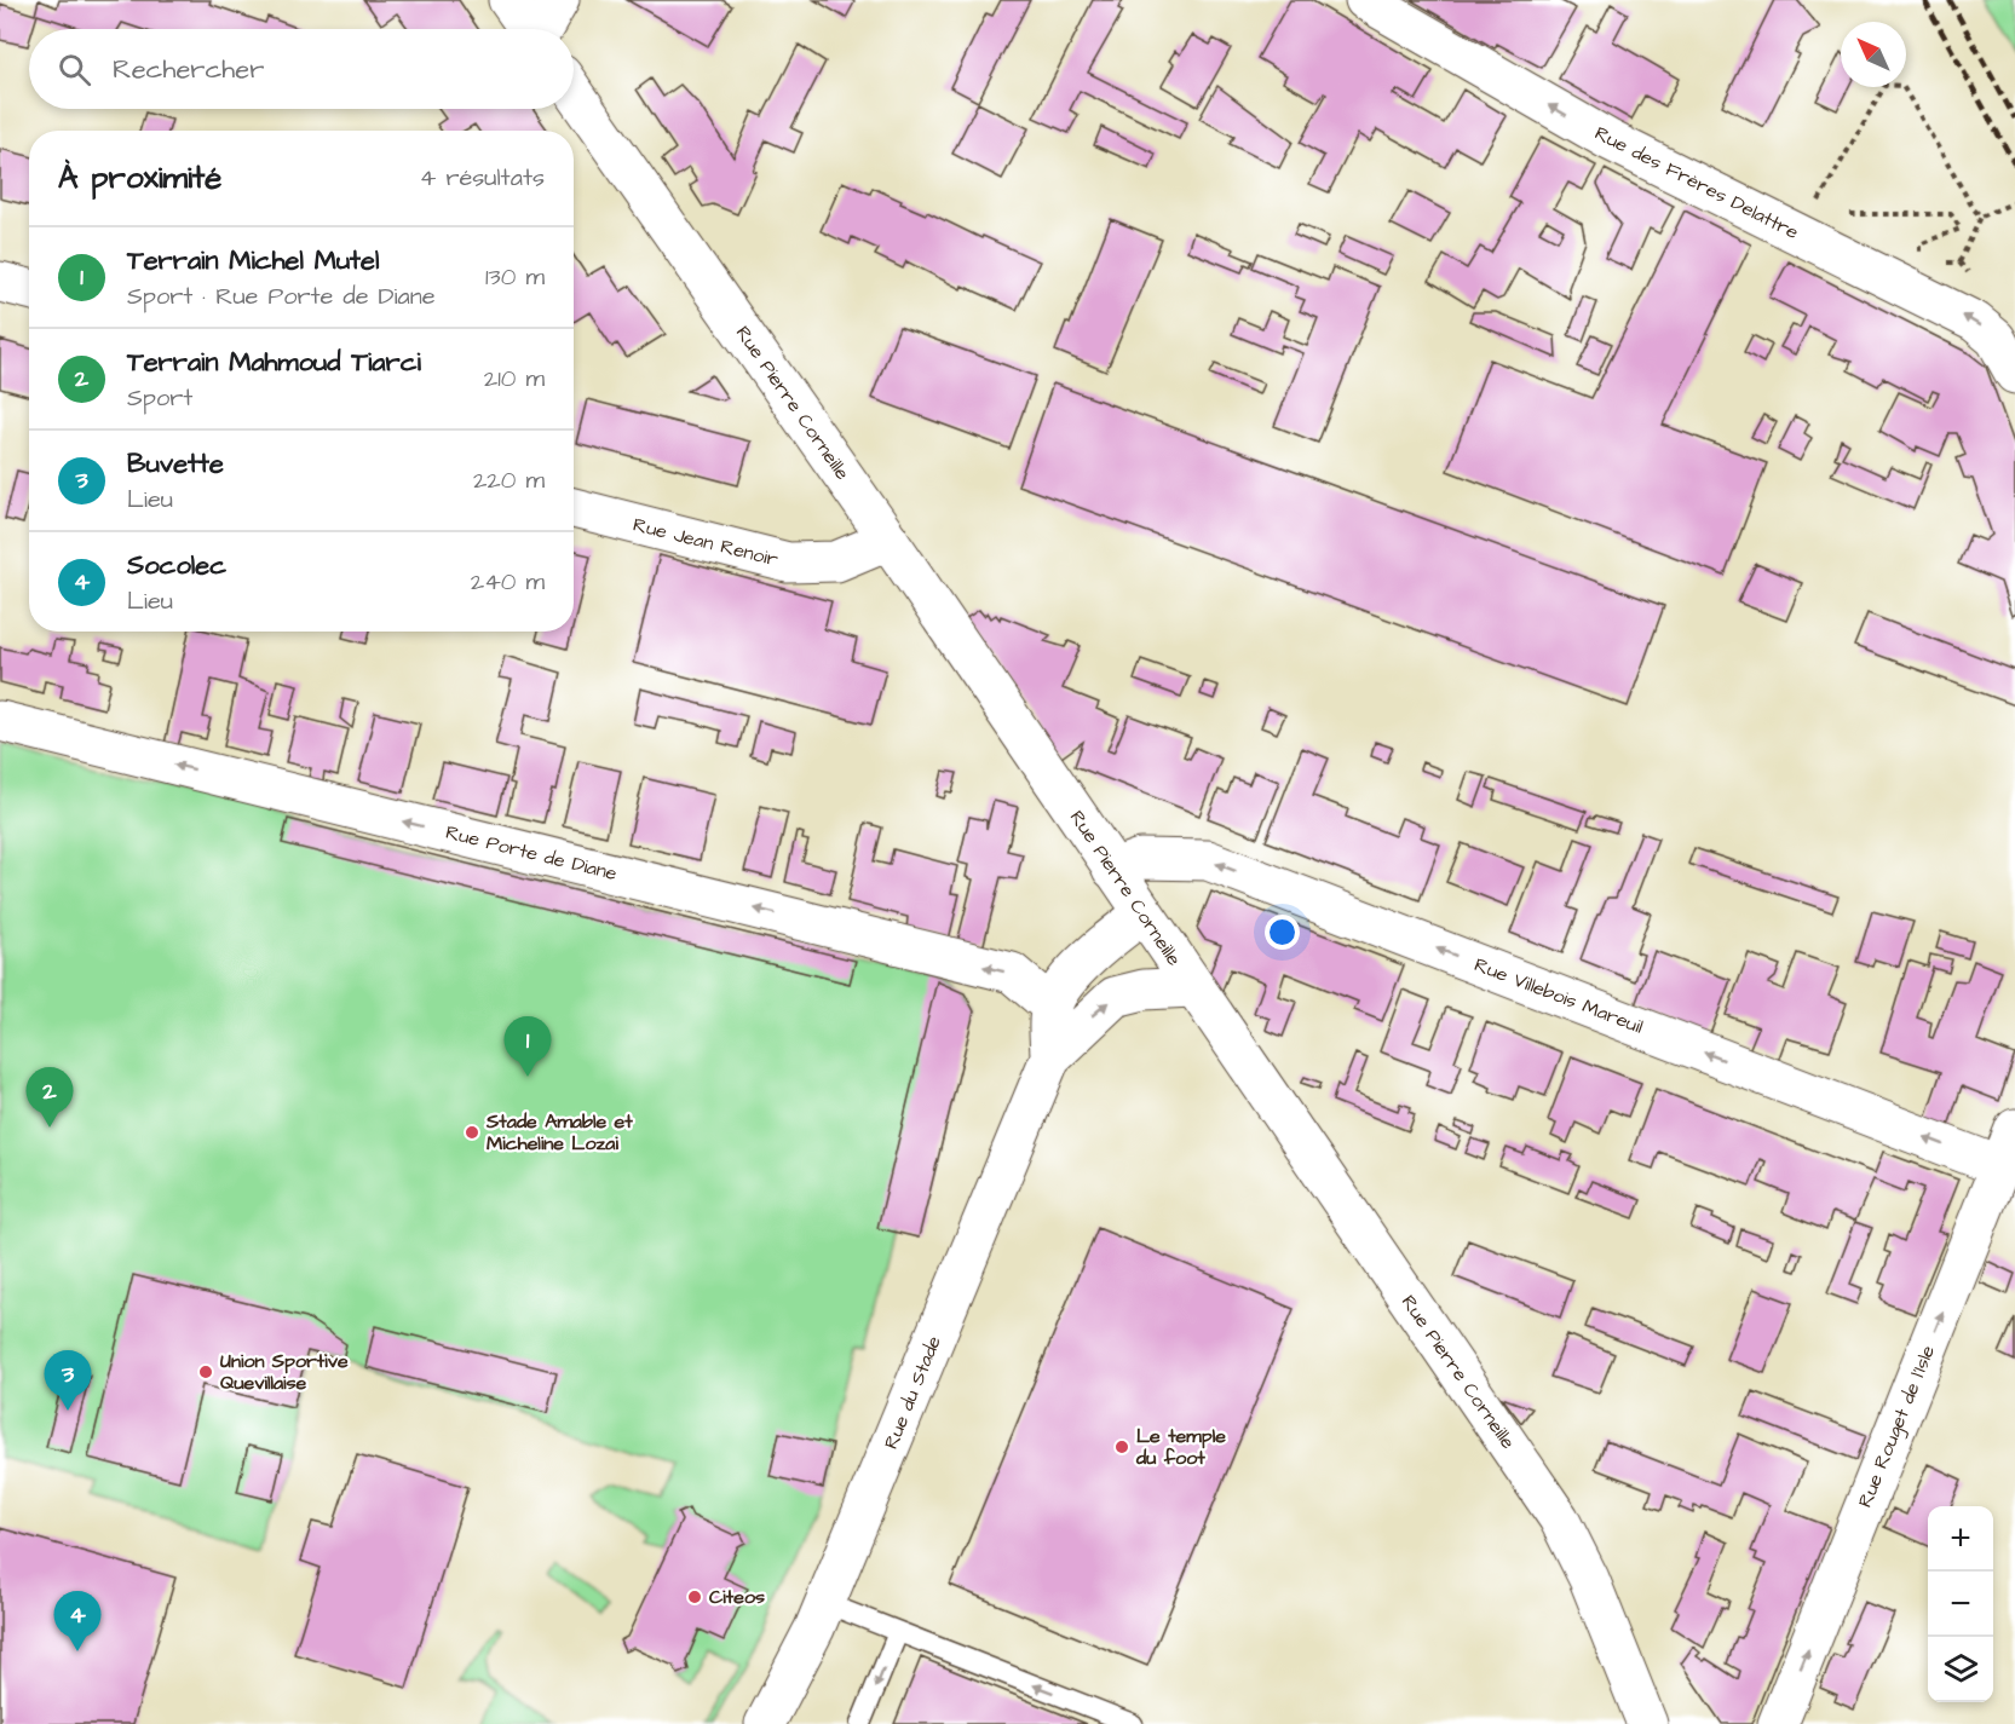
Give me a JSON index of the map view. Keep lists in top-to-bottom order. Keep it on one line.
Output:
{"streets":{"street":["Rue des Frères Delattre","Rue Pierre Corneille","Rue Jean Renoir","Rue Porte de Diane","Rue Villebois Mareuil","Rue du Stade","Rue Rouget de l'Isle"]},"crossings":[["Rue Pierre Corneille","Rue Jean Renoir"],["Rue Pierre Corneille","Rue Villebois Mareuil"],["Rue Pierre Corneille","Rue du Stade"],["Rue Porte de Diane","Rue du Stade"],["Rue Villebois Mareuil","Rue Rouget de l'Isle"]],"one_way":["Rue des Frères Delattre","Rue Porte de Diane","Rue Villebois Mareuil","Rue Rouget de l'Isle"],"places":["Stade Amable et Micheline Lozai","Union Sportive Quevillaise","Le temple du foot","Citeos"],"north":"top left","page":{"search":"Rechercher","heading":["À proximité","4 résultats"],"list":[{"mark":"1","name":"Terrain Michel Mutel","note":"Sport · Rue Porte de Diane","value":"130 m"},{"mark":"2","name":"Terrain Mahmoud Tiarci","note":"Sport","value":"210 m"},{"mark":"3","name":"Buvette","note":"Lieu","value":"220 m"},{"mark":"4","name":"Socolec","note":"Lieu","value":"240 m"}],"pins":["1","2","3","4"],"map_buttons":["+","−"]}}
